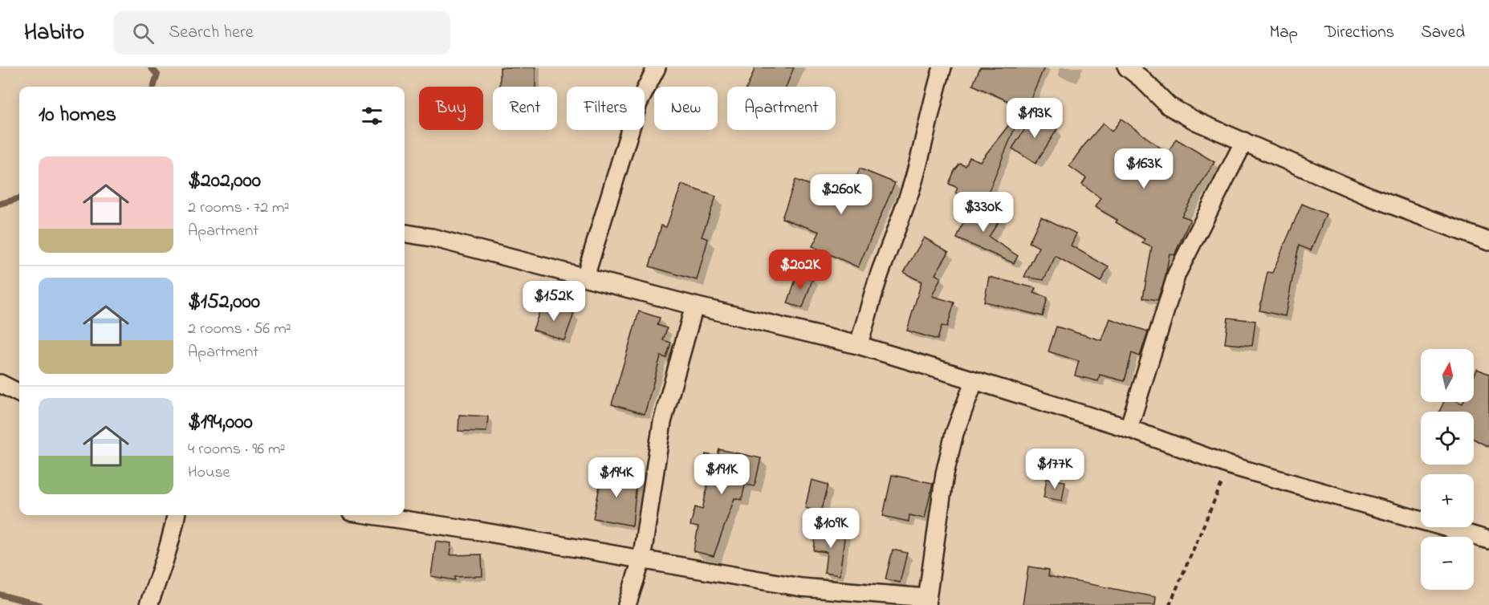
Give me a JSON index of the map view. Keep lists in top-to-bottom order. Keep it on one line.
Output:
{"north":"top","page":{"header":"Habito","search":"Search here","nav":["Map","Directions","Saved"],"chip":["Buy","Rent","Filters","New","Apartment"],"heading":"10 homes","price":["$193K","$163K","$260K","$330K","$202K","$152K","$177K","$191K","$194K","$109K"],"list":[{"name":"$202,000","note":"2 rooms · 72 m² · Apartment"},{"name":"$152,000","note":"2 rooms · 56 m² · Apartment"},{"name":"$194,000","note":"4 rooms · 96 m² · House"}],"map_buttons":["+","−"]}}
